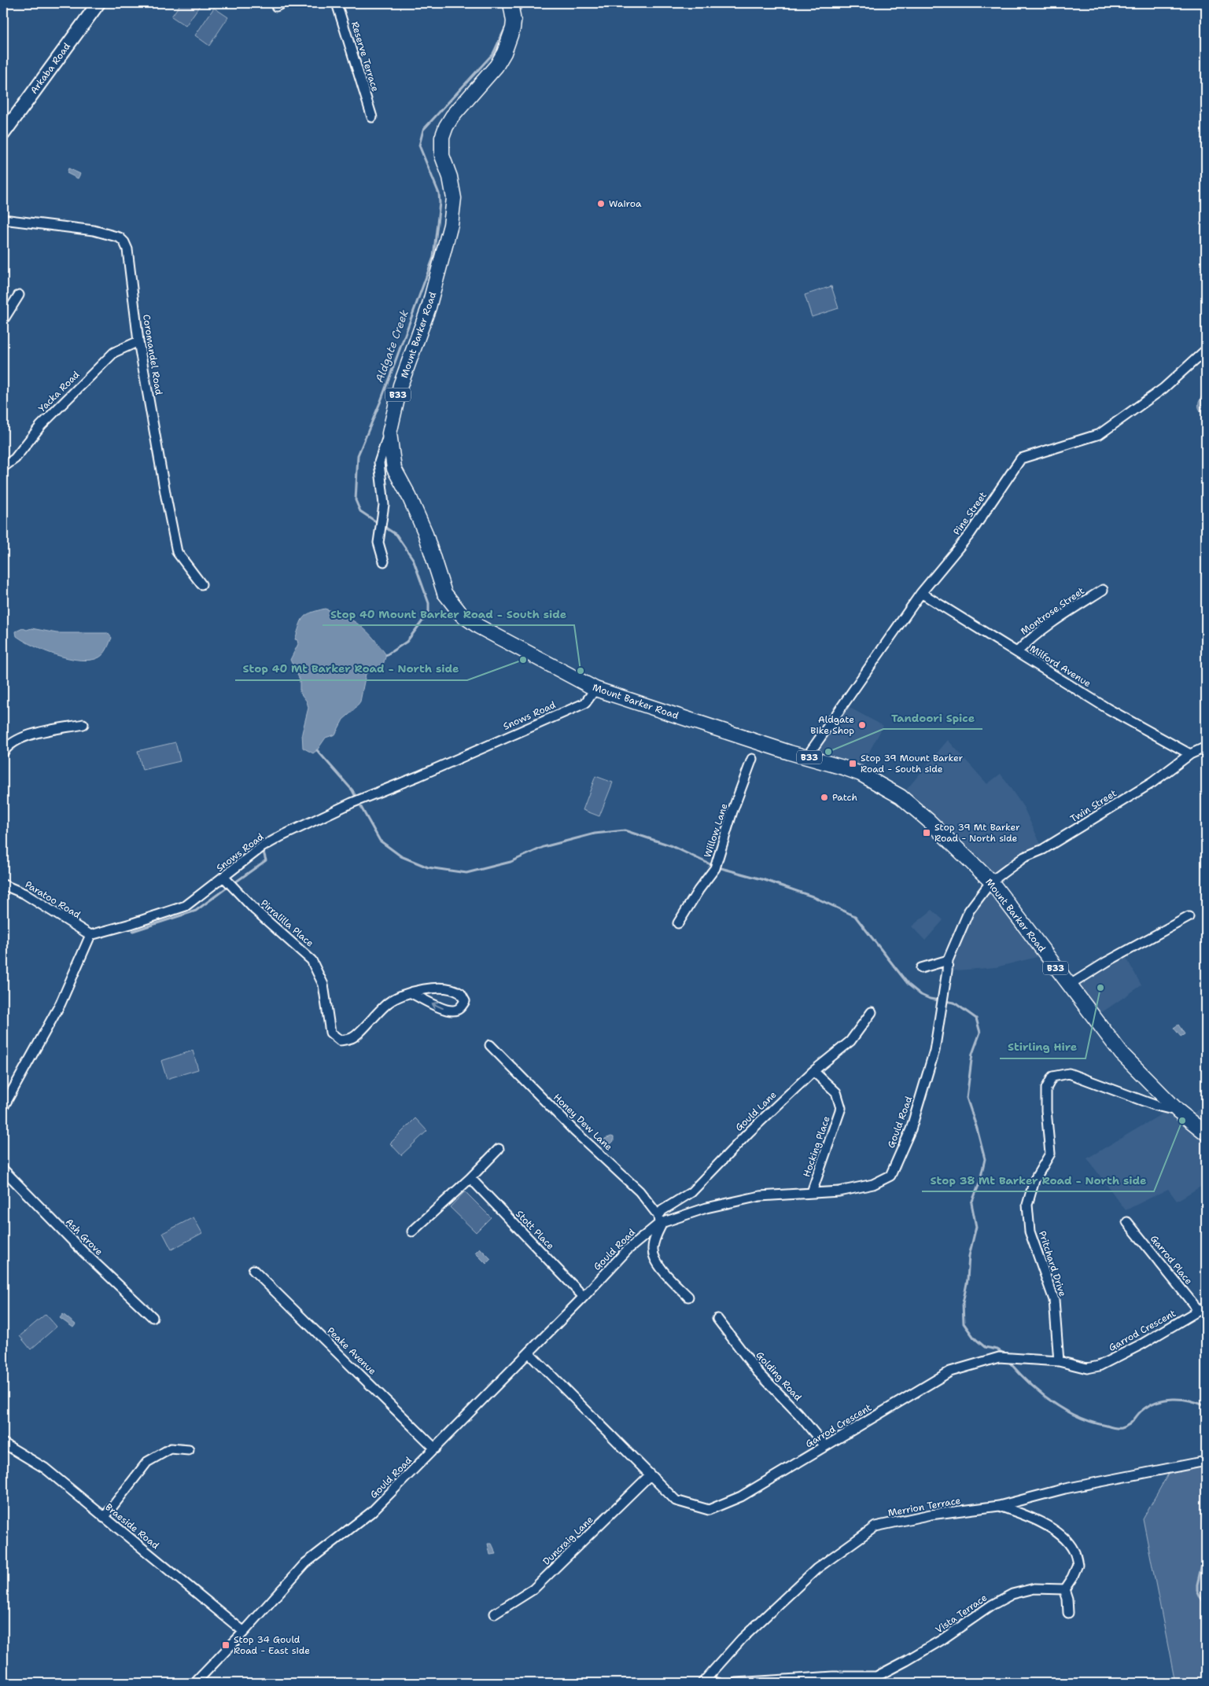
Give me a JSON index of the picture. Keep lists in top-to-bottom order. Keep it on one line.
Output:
{"streets":{"main road":["Mount Barker Road","B33"],"street":["Reserve Terrace","Arkaba Road","Coromandel Road","Yacka Road","Pine Street","Montrose Street","Milford Avenue","Snows Road","Twin Street","Willow Lane","Paratoo Road","Pirralilla Place","Gould Lane","Honey Dew Lane","Gould Road","Hocking Place","Stott Place","Ash Grove","Garrod Place","Pritchard Drive","Garrod Crescent","Peake Avenue","Golding Road","Merrion Terrace","Braeside Road","Duncraig Lane","Vista Terrace"]},"crossings":[["Mount Barker Road","Pine Street"],["Mount Barker Road","Snows Road"],["Mount Barker Road","Twin Street"],["Mount Barker Road","Gould Road"],["Mount Barker Road","Pritchard Drive"],["Coromandel Road","Yacka Road"],["Pine Street","Milford Avenue"],["Montrose Street","Milford Avenue"],["Milford Avenue","Twin Street"],["Snows Road","Paratoo Road"],["Snows Road","Pirralilla Place"],["Twin Street","Gould Road"],["Gould Lane","Honey Dew Lane"],["Gould Lane","Gould Road"],["Gould Lane","Hocking Place"],["Honey Dew Lane","Gould Road"],["Gould Road","Hocking Place"],["Gould Road","Stott Place"],["Gould Road","Garrod Crescent"],["Gould Road","Peake Avenue"],["Gould Road","Braeside Road"],["Garrod Place","Garrod Crescent"],["Pritchard Drive","Garrod Crescent"],["Garrod Crescent","Golding Road"],["Garrod Crescent","Duncraig Lane"]],"water":["Aldgate Creek"],"places":{"other":["Wairoa","Stop 40 Mt Barker Road - North side","Stop 40 Mount Barker Road - South side","Aldgate Bike Shop","Tandoori Spice","Patch","Stirling Hire","Stop 38 Mt Barker Road - North side"],"transit":["Stop 39 Mount Barker Road - South side","Stop 39 Mt Barker Road - North side","Stop 34 Gould Road - East side"]}}
